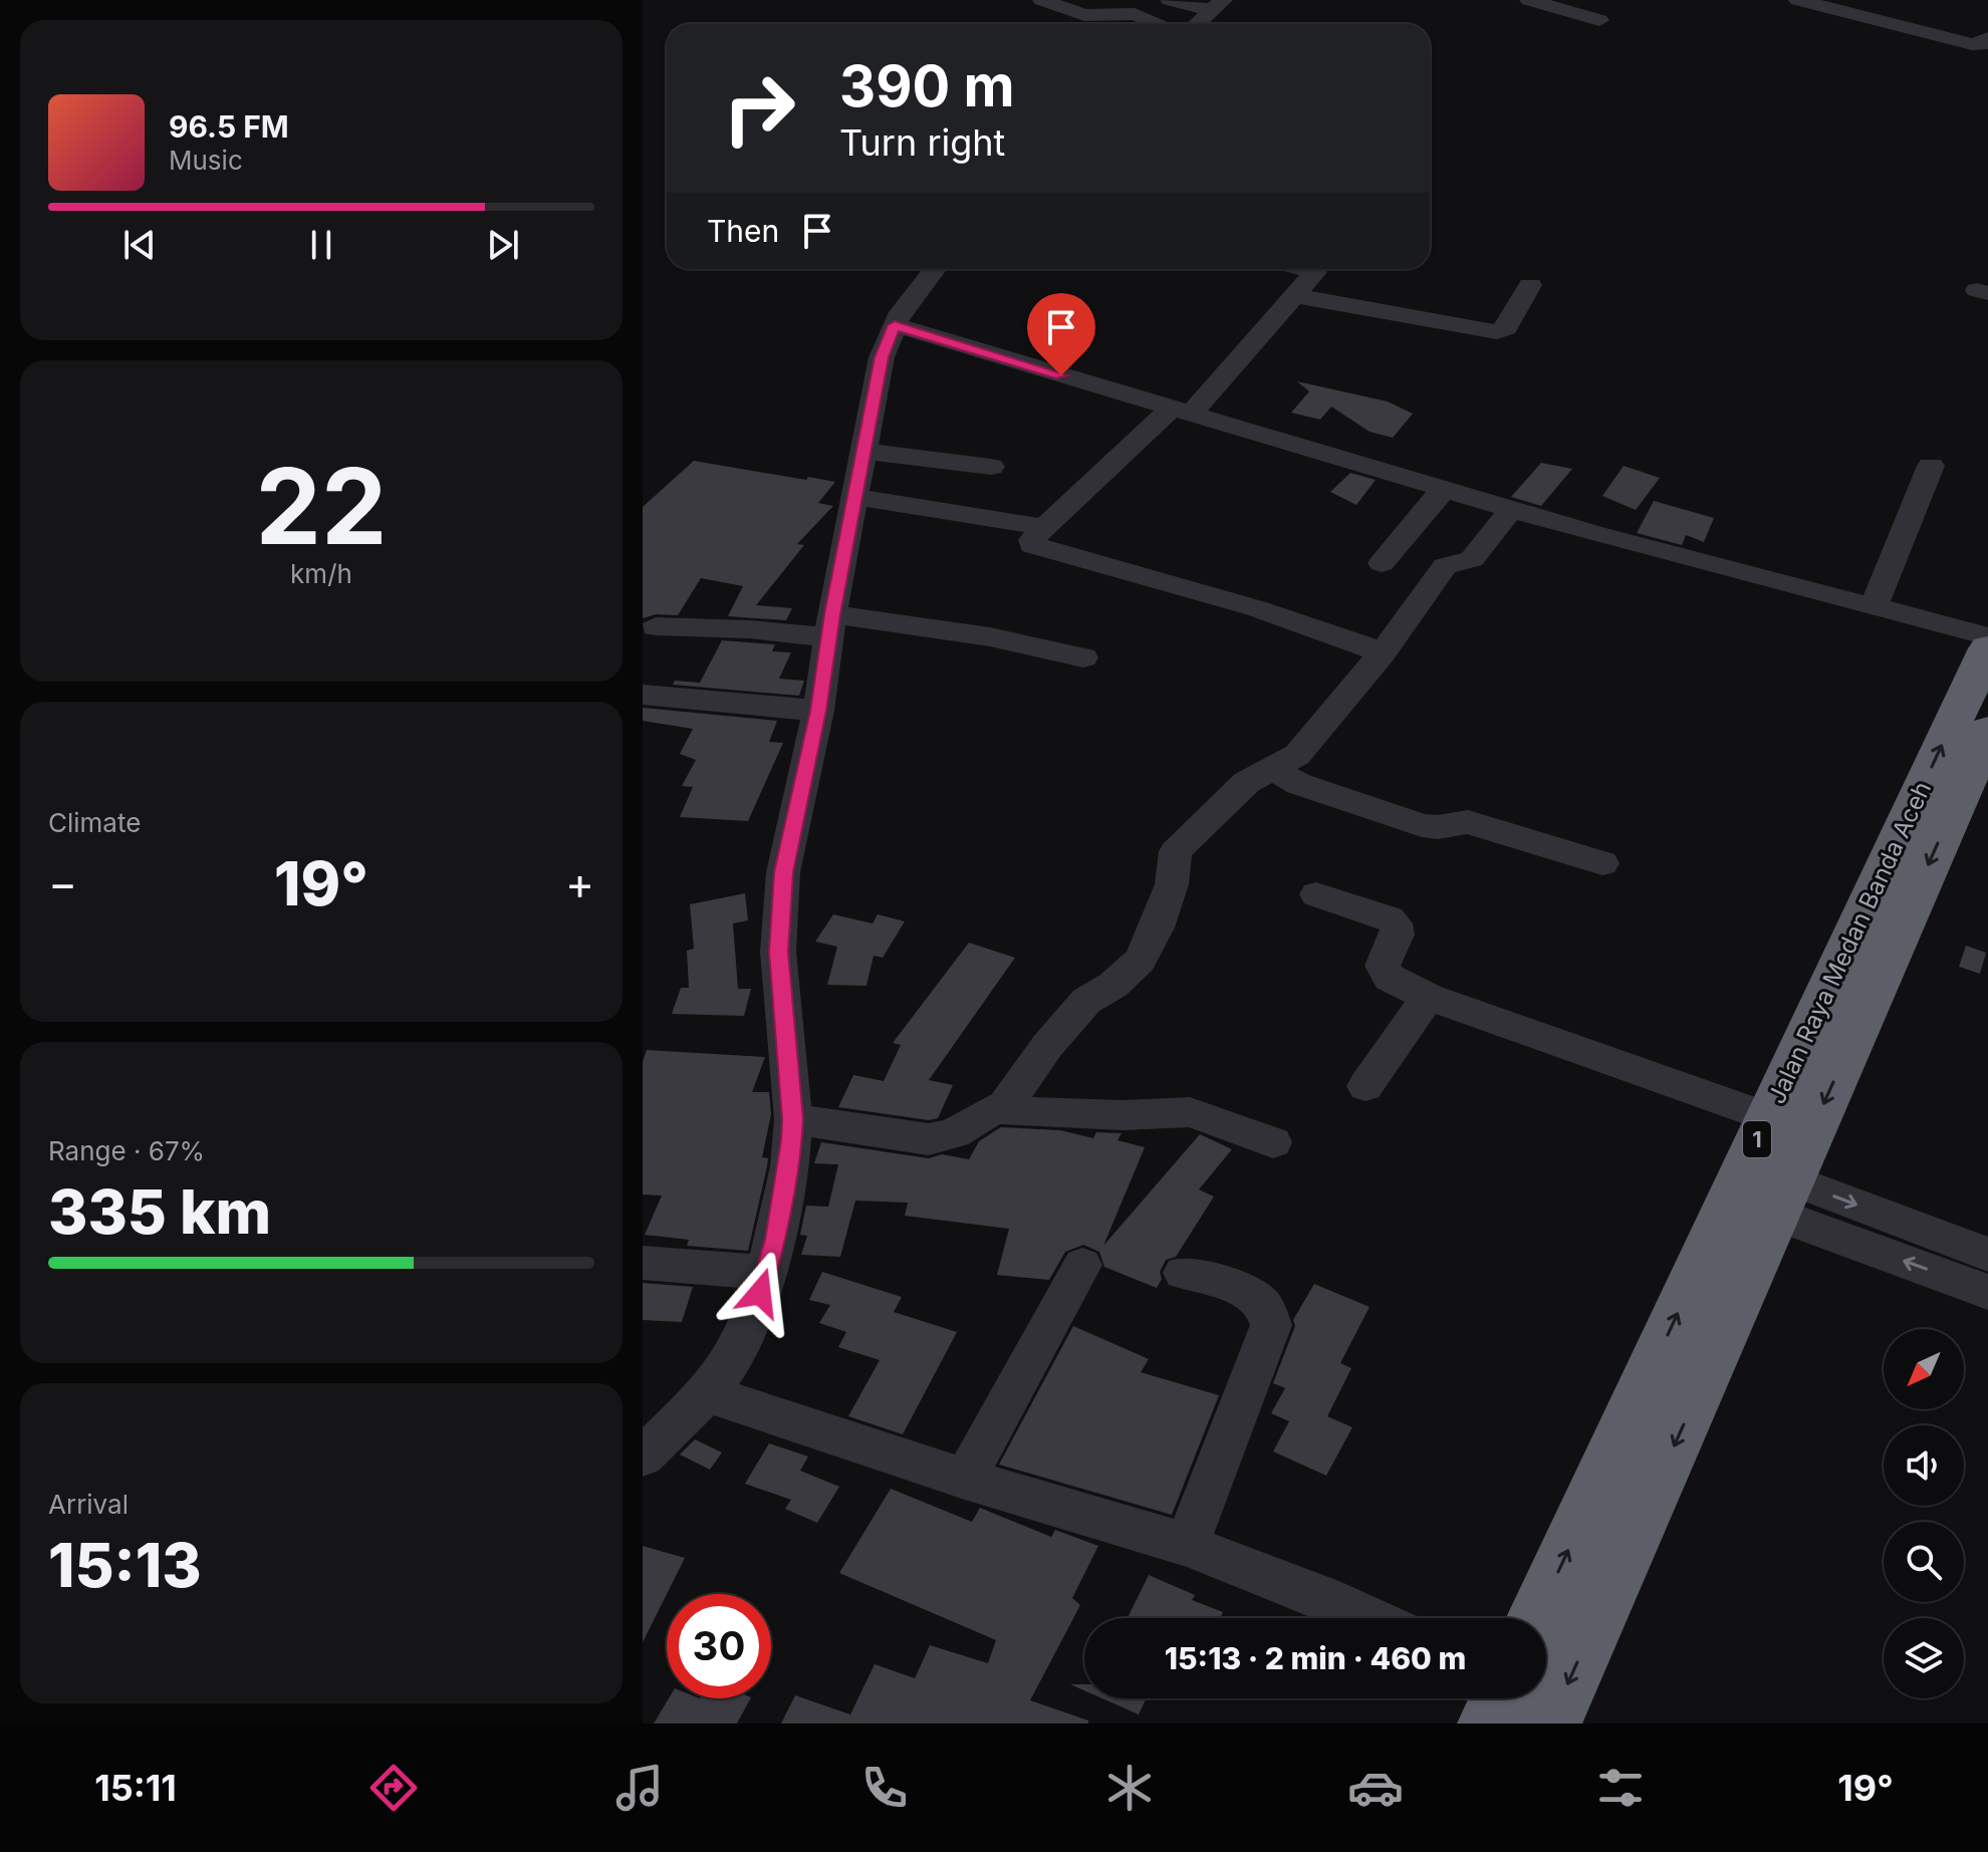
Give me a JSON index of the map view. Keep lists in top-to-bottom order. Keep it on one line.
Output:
{"streets":{"highway":["Jalan Raya Medan Banda Aceh","1"]},"north":"bottom left","page":{"turn":["390 m","Turn right"],"song":["96.5 FM","Music"],"then":"Then","tile":[["22","km/h"],"Climate",["Range · 67%","335 km"],["Arrival","15:13"]],"heat":["−","19°","+"],"limit":"30","trip":"15:13 · 2 min · 460 m","tabs":["15:11","19°"]}}
